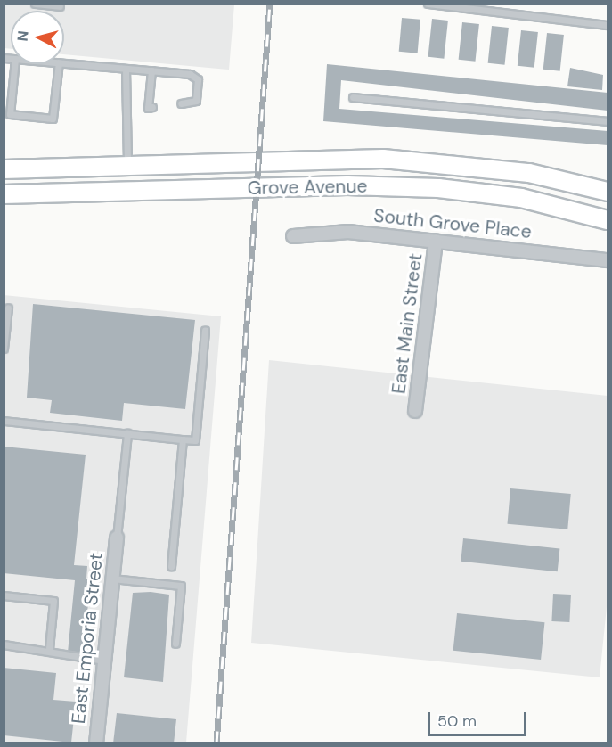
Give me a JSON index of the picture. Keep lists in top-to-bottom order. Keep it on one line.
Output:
{"streets":{"main road":["Grove Avenue"],"street":["South Grove Place","East Main Street","East Emporia Street"]},"crossings":[["South Grove Place","East Main Street"]],"scale_bar":"50 m","north":"left"}
